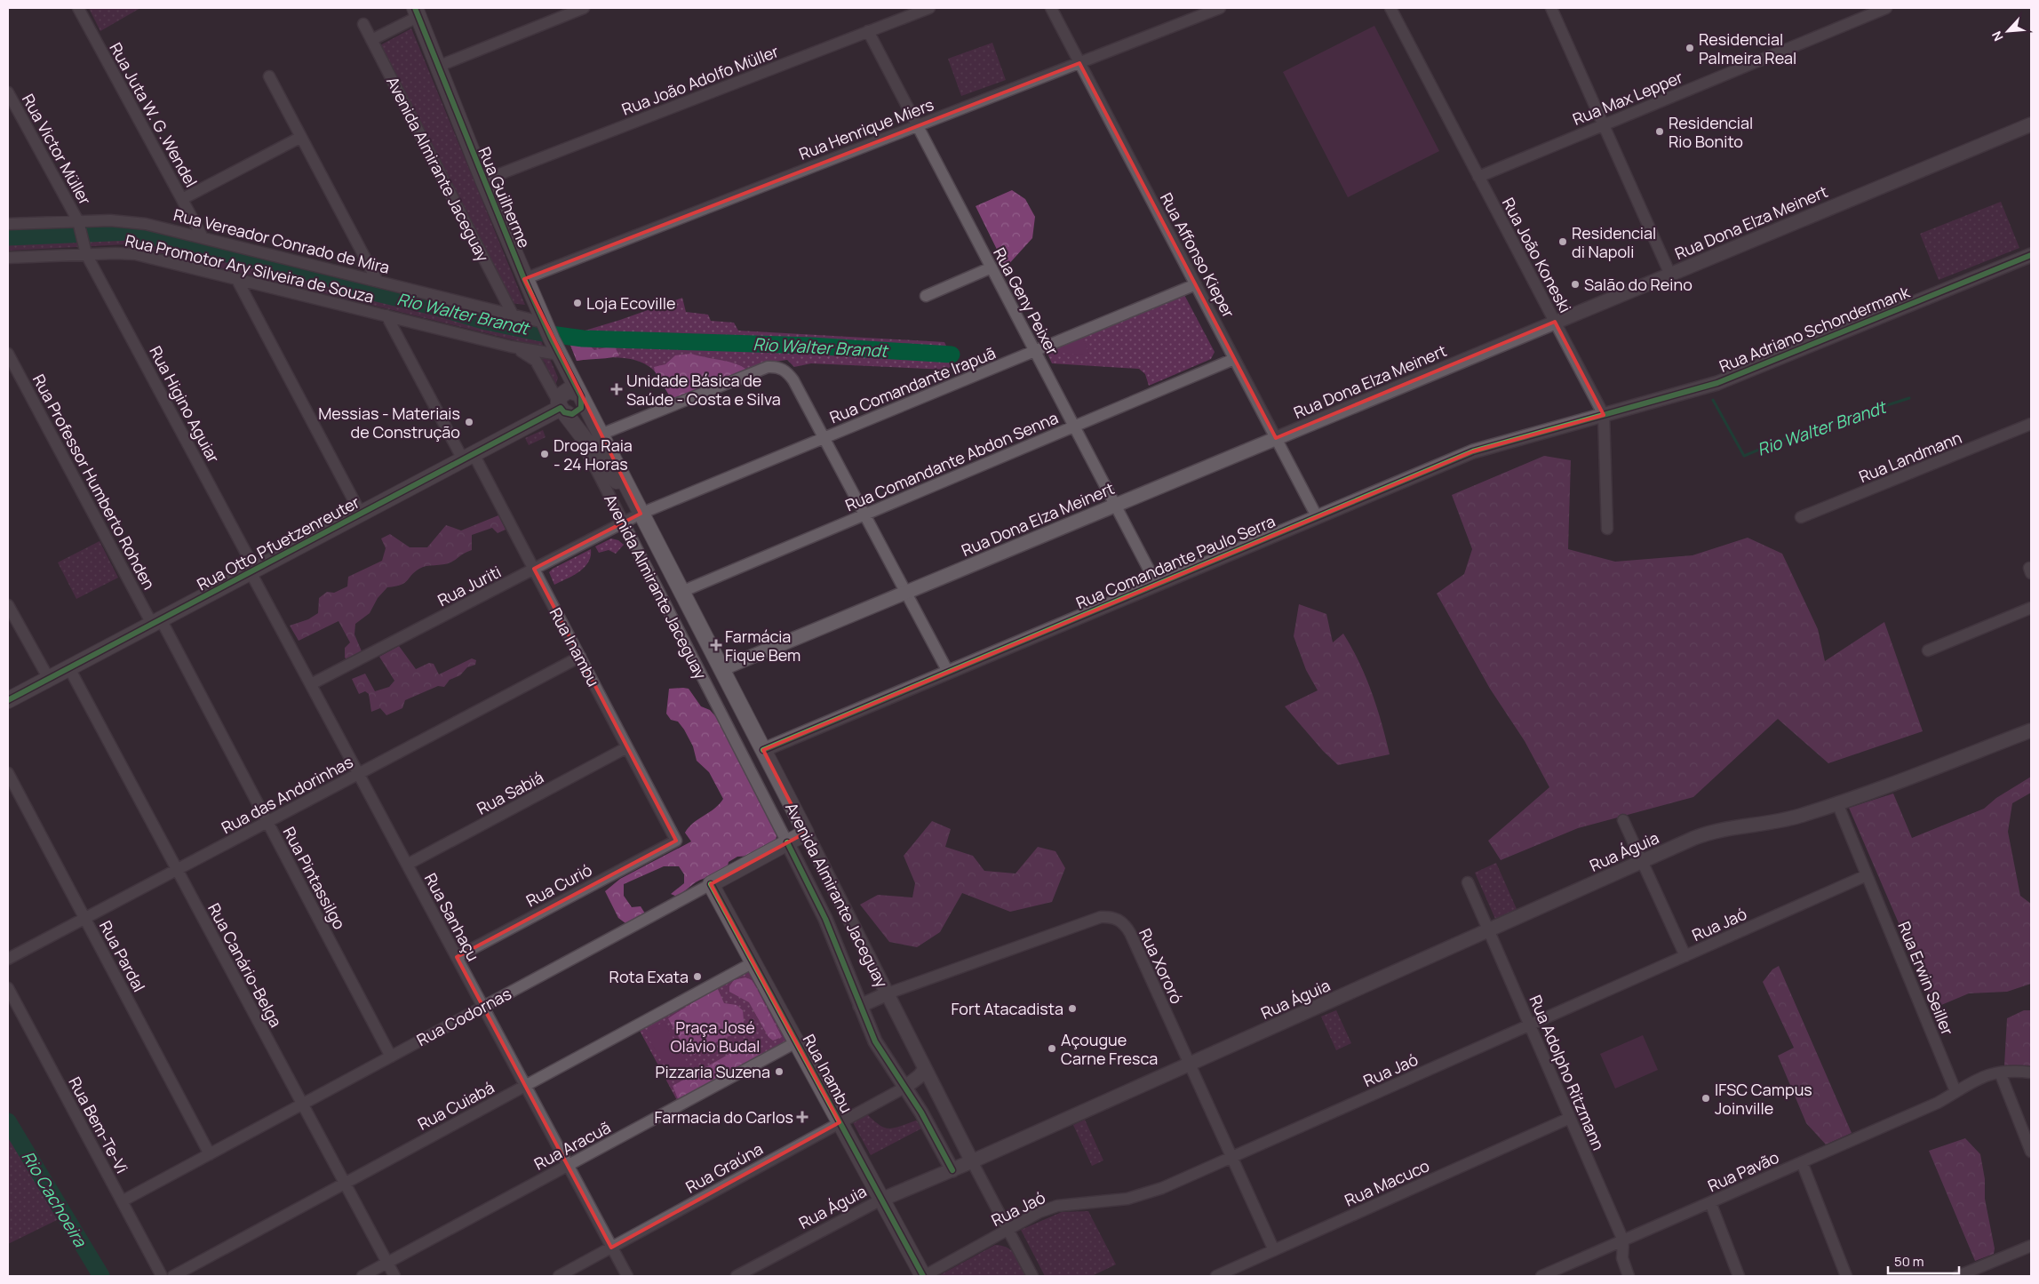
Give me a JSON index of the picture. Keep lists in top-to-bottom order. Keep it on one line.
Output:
{"streets":{"main road":["Avenida Almirante Jaceguay","Rua Guilherme","Rua Otto Pfuetzenreuter","Rua Inambu","Rua Codornas"],"street":["Rua João Adolfo Müller","Rua Max Lepper","Rua Juta W. G .Wendel","Rua Henrique Miers","Rua Victor Müller","Rua Dona Elza Meinert","Rua Vereador Conrado de Mira","Rua Affonso Kieper","Rua João Koneski","Rua Promotor Ary Silveira de Souza","Rua Geny Peixer","Rua Adriano Schondermank","Rua Comandante Irapuã","Rua Higino Aguiar","Rua Landmann","Rua Comandante Abdon Senna","Rua Professor Humberto Rohden","Rua Comandante Paulo Serra","Rua Juriti","Rua Sabiá","Rua das Andorinhas","Rua Águia","Rua Pintassilgo","Rua Curió","Rua Sanhaçu","Rua Jaó","Rua Pardal","Rua Canário-Belga","Rua Xororó","Rua Erwin Seiller","Rua Adolpho Ritzmann","Rua Cuiabá","Rua Bem-Te-Vi","Rua Aracuã","Rua Graúna","Rua Pavão","Rua Macuco"]},"crossings":[["Rua João Adolfo Müller","Rua Guilherme"],["Rua João Adolfo Müller","Rua Geny Peixer"],["Rua Max Lepper","Rua João Koneski"],["Rua Juta W. G .Wendel","Rua Vereador Conrado de Mira"],["Rua Henrique Miers","Rua Guilherme"],["Rua Henrique Miers","Rua Affonso Kieper"],["Rua Henrique Miers","Rua Geny Peixer"],["Rua Victor Müller","Rua Vereador Conrado de Mira"],["Rua Victor Müller","Rua Promotor Ary Silveira de Souza"],["Rua Victor Müller","Rua Higino Aguiar"],["Avenida Almirante Jaceguay","Rua Guilherme"],["Avenida Almirante Jaceguay","Rua Dona Elza Meinert"],["Avenida Almirante Jaceguay","Rua Vereador Conrado de Mira"],["Avenida Almirante Jaceguay","Rua Promotor Ary Silveira de Souza"],["Avenida Almirante Jaceguay","Rua Comandante Irapuã"],["Avenida Almirante Jaceguay","Rua Comandante Abdon Senna"],["Avenida Almirante Jaceguay","Rua Otto Pfuetzenreuter"],["Avenida Almirante Jaceguay","Rua Comandante Paulo Serra"],["Avenida Almirante Jaceguay","Rua Juriti"],["Avenida Almirante Jaceguay","Rua Águia"],["Avenida Almirante Jaceguay","Rua Jaó"],["Avenida Almirante Jaceguay","Rua Xororó"],["Avenida Almirante Jaceguay","Rua Codornas"],["Avenida Almirante Jaceguay","Rua Graúna"],["Rua Guilherme","Rua Vereador Conrado de Mira"],["Rua Guilherme","Rua Promotor Ary Silveira de Souza"],["Rua Guilherme","Rua Otto Pfuetzenreuter"],["Rua Dona Elza Meinert","Rua Affonso Kieper"],["Rua Dona Elza Meinert","Rua João Koneski"],["Rua Dona Elza Meinert","Rua Geny Peixer"],["Rua Affonso Kieper","Rua Comandante Irapuã"],["Rua Affonso Kieper","Rua Comandante Abdon Senna"],["Rua Affonso Kieper","Rua Comandante Paulo Serra"],["Rua João Koneski","Rua Adriano Schondermank"],["Rua João Koneski","Rua Comandante Paulo Serra"],["Rua Promotor Ary Silveira de Souza","Rua Higino Aguiar"],["Rua Promotor Ary Silveira de Souza","Rua Inambu"],["Rua Geny Peixer","Rua Comandante Irapuã"],["Rua Geny Peixer","Rua Comandante Abdon Senna"],["Rua Geny Peixer","Rua Comandante Paulo Serra"],["Rua Adriano Schondermank","Rua Comandante Paulo Serra"],["Rua Comandante Irapuã","Rua Juriti"],["Rua Higino Aguiar","Rua Otto Pfuetzenreuter"],["Rua Higino Aguiar","Rua Sanhaçu"],["Rua Professor Humberto Rohden","Rua Otto Pfuetzenreuter"],["Rua Professor Humberto Rohden","Rua Pintassilgo"],["Rua Otto Pfuetzenreuter","Rua Inambu"],["Rua Otto Pfuetzenreuter","Rua Pintassilgo"],["Rua Otto Pfuetzenreuter","Rua Sanhaçu"],["Rua Otto Pfuetzenreuter","Rua Canário-Belga"],["Rua Juriti","Rua Inambu"],["Rua Juriti","Rua Sanhaçu"],["Rua Inambu","Rua Sabiá"],["Rua Inambu","Rua das Andorinhas"],["Rua Inambu","Rua Águia"],["Rua Inambu","Rua Curió"],["Rua Inambu","Rua Jaó"],["Rua Inambu","Rua Codornas"],["Rua Inambu","Rua Cuiabá"],["Rua Inambu","Rua Aracuã"],["Rua Inambu","Rua Graúna"],["Rua Sabiá","Rua Sanhaçu"],["Rua das Andorinhas","Rua Pintassilgo"],["Rua das Andorinhas","Rua Sanhaçu"],["Rua das Andorinhas","Rua Pardal"],["Rua das Andorinhas","Rua Canário-Belga"],["Rua Águia","Rua Xororó"],["Rua Águia","Rua Erwin Seiller"],["Rua Águia","Rua Adolpho Ritzmann"],["Rua Pintassilgo","Rua Codornas"],["Rua Curió","Rua Sanhaçu"],["Rua Sanhaçu","Rua Codornas"],["Rua Sanhaçu","Rua Cuiabá"],["Rua Sanhaçu","Rua Aracuã"],["Rua Sanhaçu","Rua Graúna"],["Rua Jaó","Rua Xororó"],["Rua Jaó","Rua Erwin Seiller"],["Rua Jaó","Rua Adolpho Ritzmann"],["Rua Pardal","Rua Codornas"],["Rua Canário-Belga","Rua Codornas"],["Rua Canário-Belga","Rua Cuiabá"],["Rua Canário-Belga","Rua Aracuã"],["Rua Xororó","Rua Macuco"],["Rua Erwin Seiller","Rua Pavão"],["Rua Codornas","Rua Bem-Te-Vi"],["Rua Adolpho Ritzmann","Rua Pavão"],["Rua Adolpho Ritzmann","Rua Macuco"]],"water":["Rio Walter Brandt","Rio Cachoeira"],"parks":["Praça José Olávio Budal"],"places":{"other":["Residencial Palmeira Real","Residencial Rio Bonito","Residencial di Napoli","Salão do Reino","Loja Ecoville","Messias - Materiais de Construção","Droga Raia - 24 Horas","Rota Exata","Fort Atacadista","Açougue Carne Fresca","Pizzaria Suzena","IFSC Campus Joinville"],"health":["Unidade Básica de Saúde - Costa e Silva","Farmácia Fique Bem","Farmacia do Carlos"]},"scale_bar":"50 m","north":"bottom left"}
